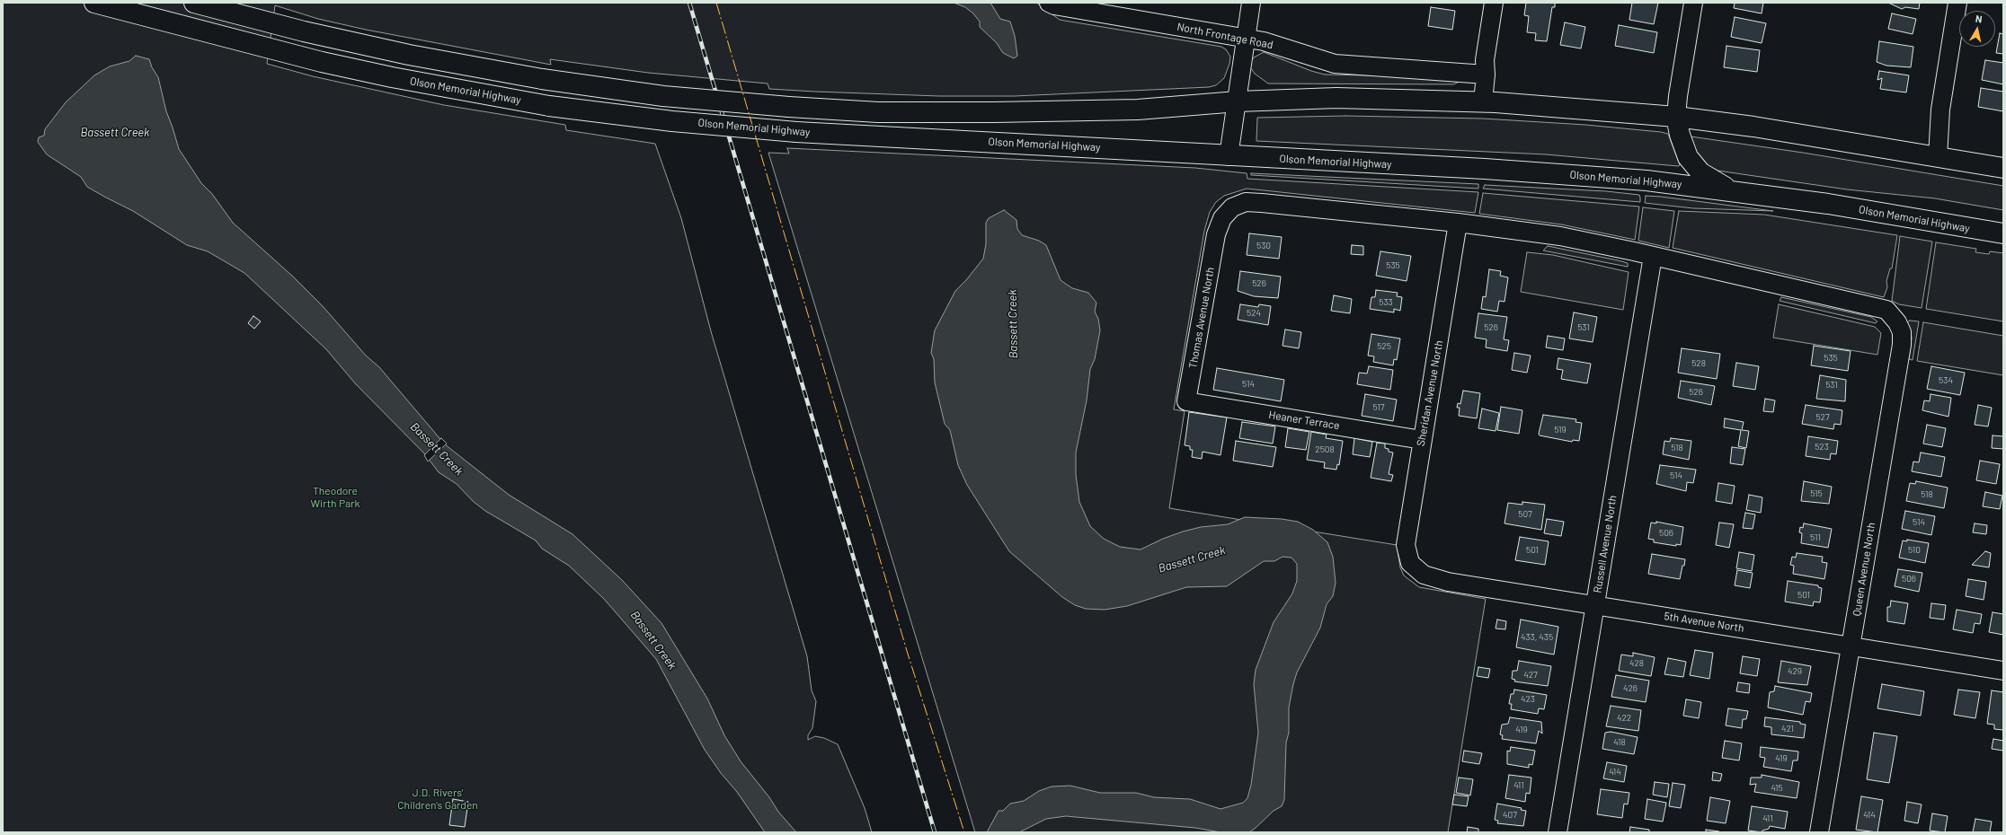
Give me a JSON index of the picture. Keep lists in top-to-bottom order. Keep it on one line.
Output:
{"streets":{"main road":["Olson Memorial Highway"],"street":["North Frontage Road","Thomas Avenue North","Sheridan Avenue North","Heaner Terrace","Russell Avenue North","Queen Avenue North","5th Avenue North"]},"crossings":[["Thomas Avenue North","Sheridan Avenue North"],["Thomas Avenue North","Heaner Terrace"],["Thomas Avenue North","Russell Avenue North"],["Thomas Avenue North","Queen Avenue North"],["Sheridan Avenue North","Heaner Terrace"],["Sheridan Avenue North","5th Avenue North"],["Russell Avenue North","5th Avenue North"],["Queen Avenue North","5th Avenue North"]],"water":["Bassett Creek"],"parks":["Theodore Wirth Park","J.D. Rivers' Children's Garden"],"house_numbers":["530","535","526","533","524","526","531","525","535","528","534","514","531","526","517","527","519","523","518","2508","514","515","518","507","514","506","511","501","510","506","501","433, 435","428","429","427","426","423","422","421","419","418","419","414","411","415","407","414","411"],"north":"top"}
